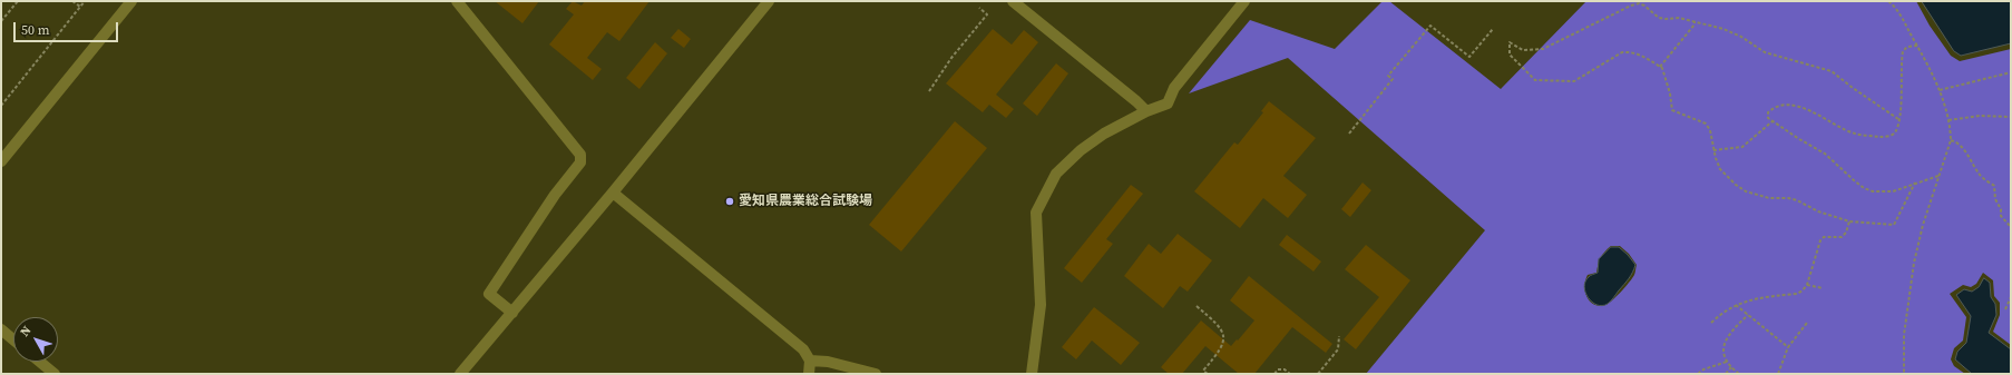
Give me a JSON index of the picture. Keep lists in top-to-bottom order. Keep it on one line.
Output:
{"places":["愛知県農業総合試験場"],"scale_bar":"50 m","north":"top left"}
